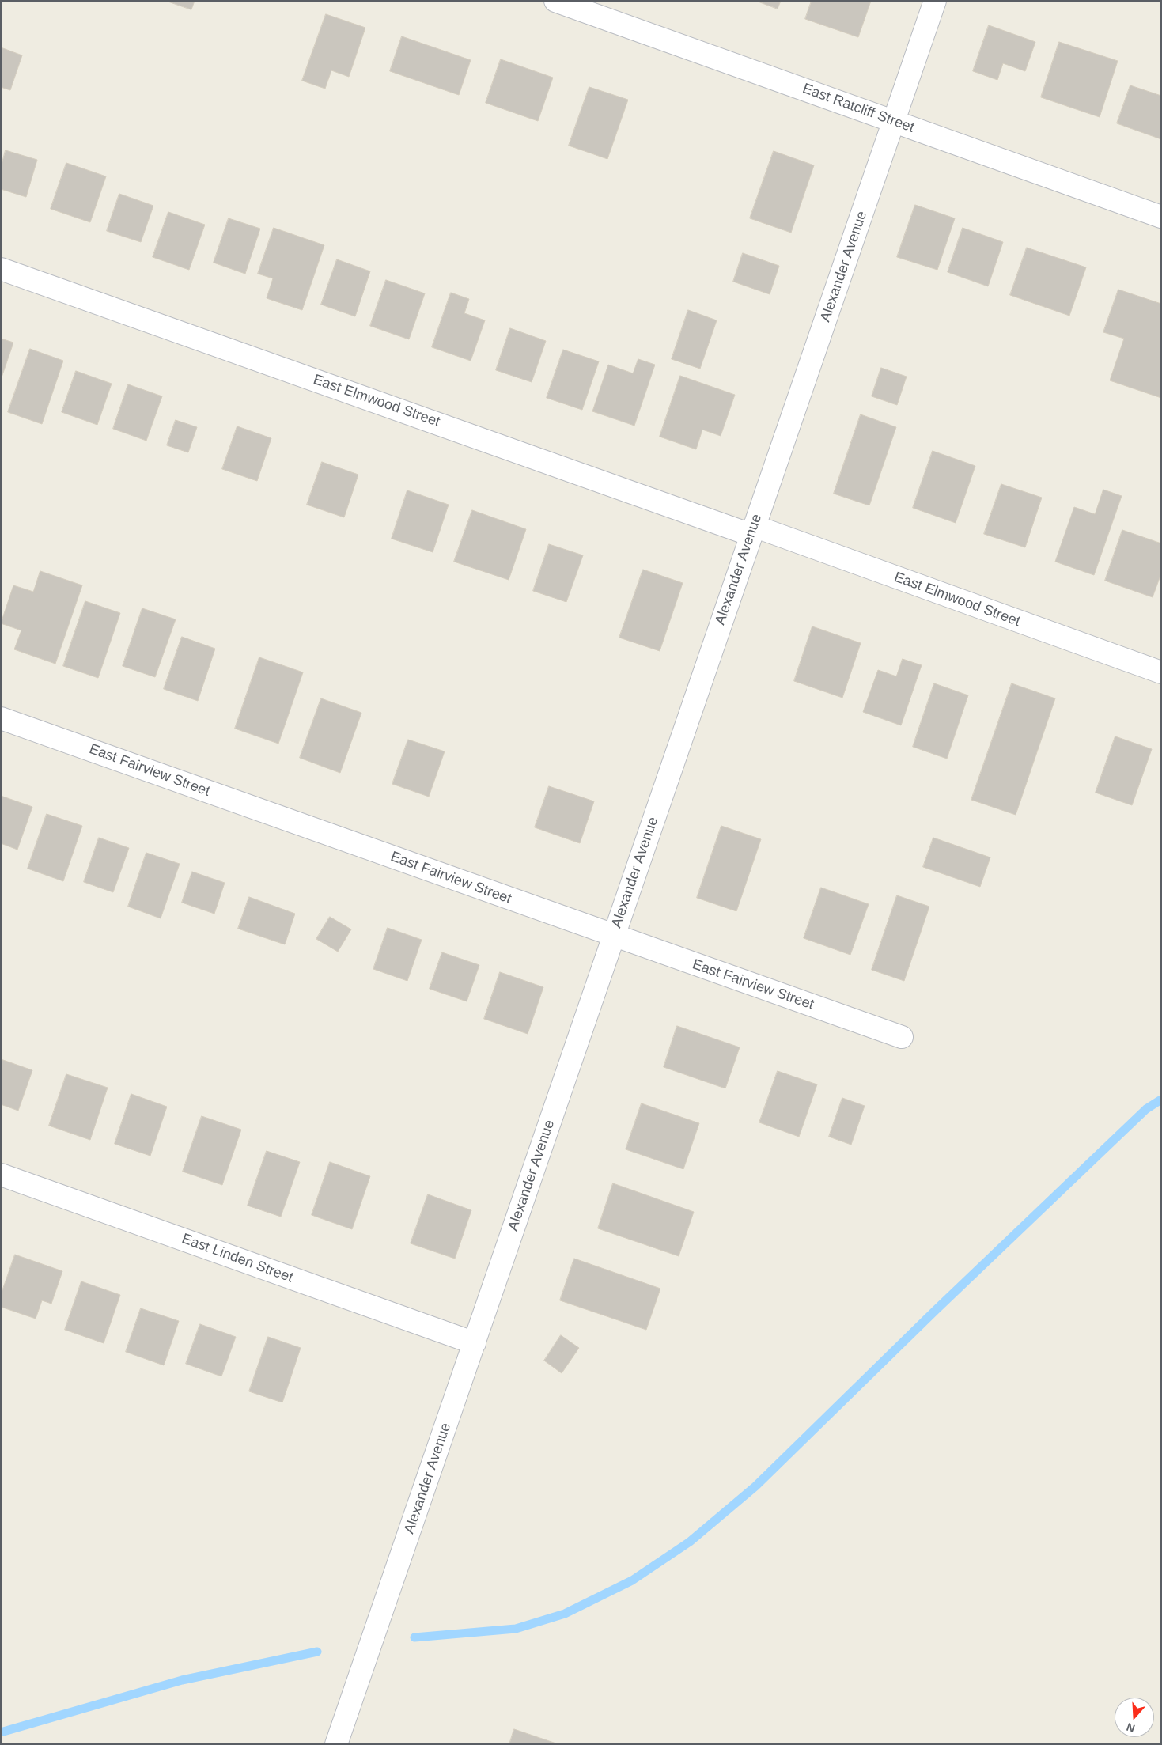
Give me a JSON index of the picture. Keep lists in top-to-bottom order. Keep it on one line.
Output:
{"streets":{"street":["East Ratcliff Street","Alexander Avenue","East Elmwood Street","East Fairview Street","East Linden Street"]},"crossings":[["East Ratcliff Street","Alexander Avenue"],["Alexander Avenue","East Elmwood Street"],["Alexander Avenue","East Fairview Street"],["Alexander Avenue","East Linden Street"]],"north":"bottom"}
